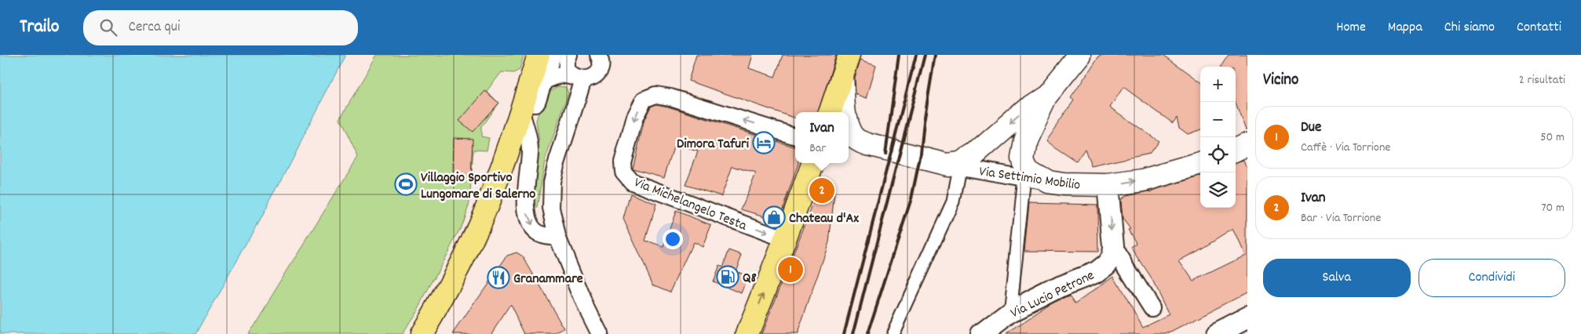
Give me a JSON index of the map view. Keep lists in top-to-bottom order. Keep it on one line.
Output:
{"streets":{"main road":["Via Settimio Mobilio"],"street":["Via Michelangelo Testa","Via Lucio Petrone"]},"crossings":[["Via Settimio Mobilio","Via Lucio Petrone"]],"places":{"hotel":["Dimora Tafuri"],"sports":["Villaggio Sportivo Lungomare di Salerno"],"shop":["Chateau d'Ax"],"fuel station":["Q8"],"restaurant":["Granammare"]},"page":{"header":"Trailo","search":"Cerca qui","nav":["Home","Mappa","Chi siamo","Contatti"],"heading":["Vicino","2 risultati"],"map_buttons":["+","−"],"list":[{"mark":"1","name":"Due","note":"Caffè · Via Torrione","value":"50 m"},{"mark":"2","name":"Ivan","note":"Bar · Via Torrione","value":"70 m"}],"popup":["Ivan","Bar"],"pins":["2","1"],"buttons":["Salva","Condividi"]}}
